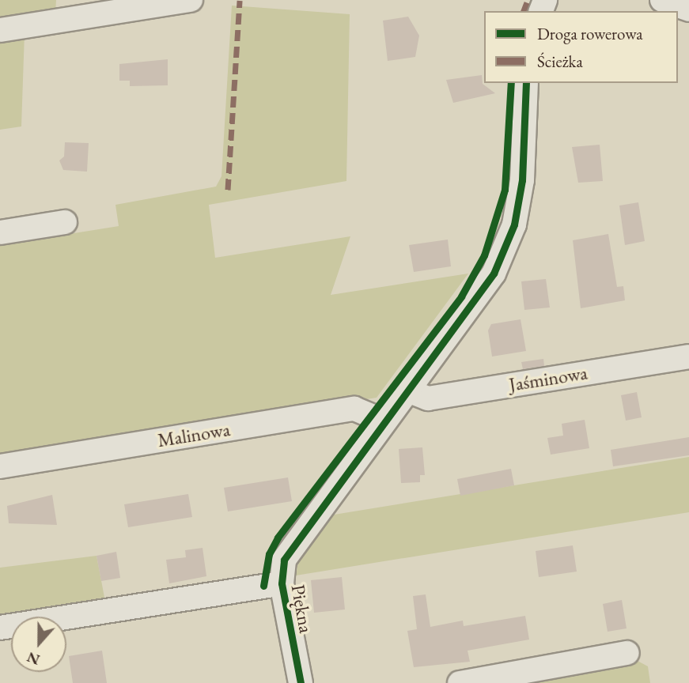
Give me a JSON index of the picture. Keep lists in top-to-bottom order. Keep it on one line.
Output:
{"streets":{"street":["Jaśminowa","Malinowa","Piękna"]},"crossings":[["Jaśminowa","Piękna"],["Malinowa","Piękna"]],"legend":["Droga rowerowa","Ścieżka"],"north":"bottom"}
